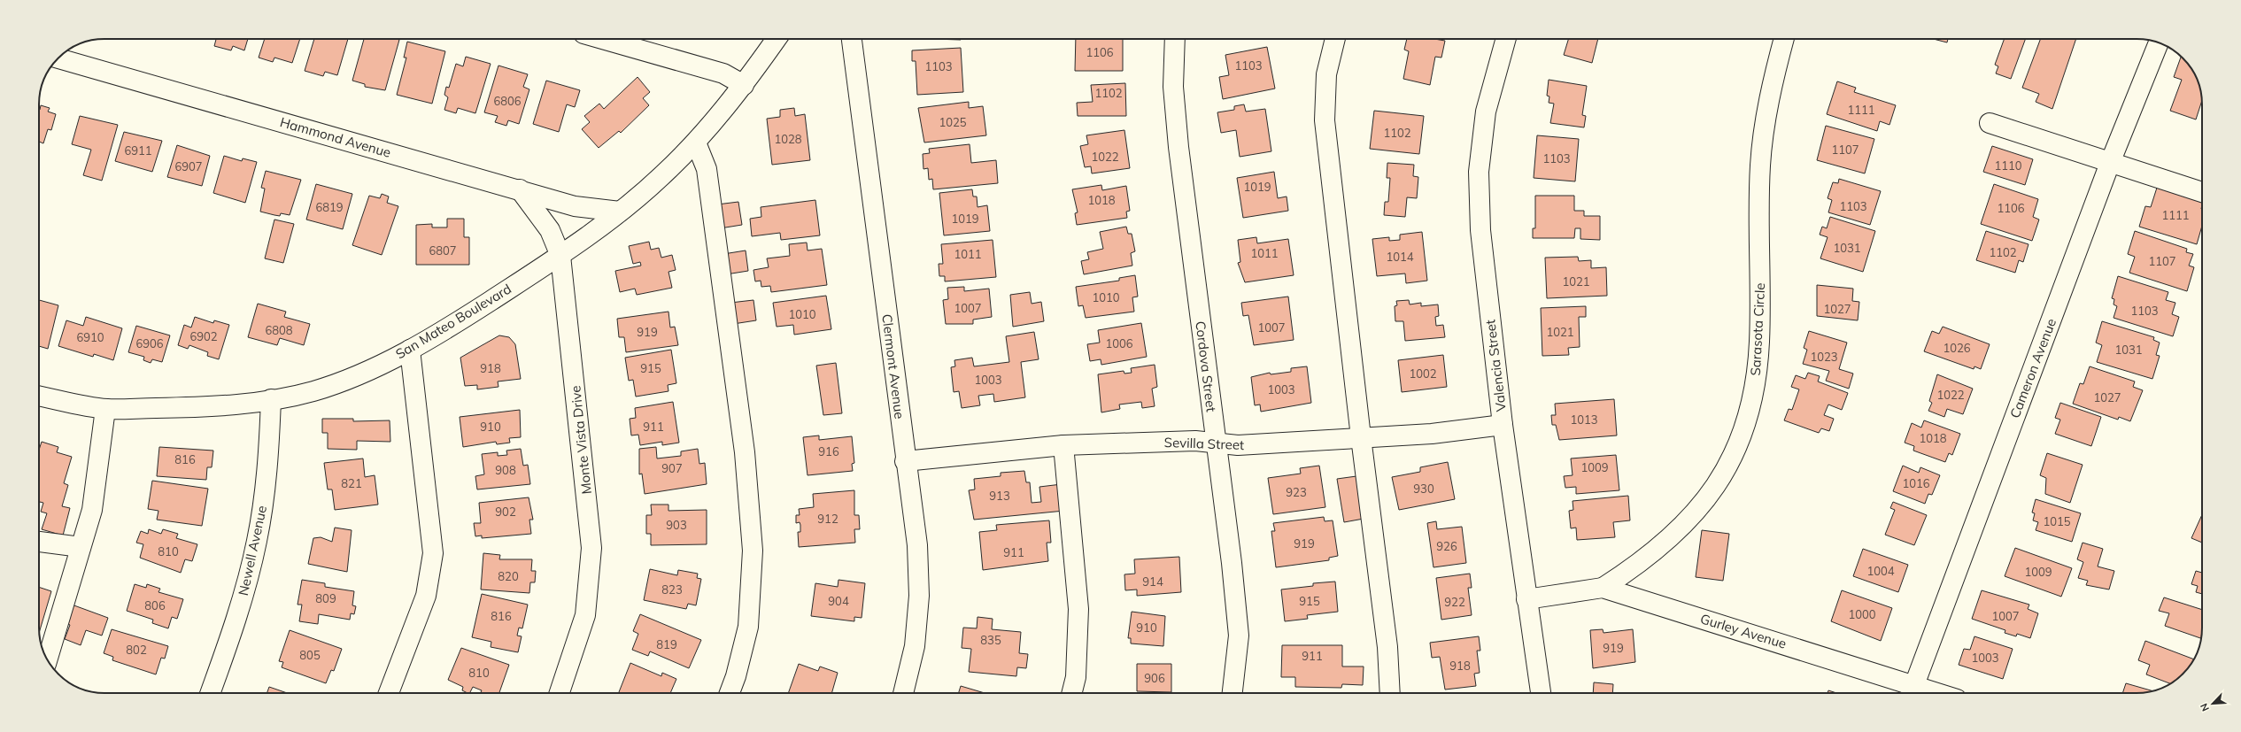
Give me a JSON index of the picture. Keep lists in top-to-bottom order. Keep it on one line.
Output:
{"streets":{"street":["Hammond Avenue","San Mateo Boulevard","Sarasota Circle","Valencia Street","Clermont Avenue","Cordova Street","Cameron Avenue","Monte Vista Drive","Sevilla Street","Newell Avenue","Gurley Avenue"]},"crossings":[["Hammond Avenue","San Mateo Boulevard"],["Hammond Avenue","Monte Vista Drive"],["San Mateo Boulevard","Monte Vista Drive"],["San Mateo Boulevard","Newell Avenue"],["Sarasota Circle","Gurley Avenue"],["Valencia Street","Sevilla Street"],["Valencia Street","Gurley Avenue"],["Clermont Avenue","Sevilla Street"],["Cordova Street","Sevilla Street"],["Cameron Avenue","Gurley Avenue"]],"house_numbers":["1106","1103","1103","1102","6806","1111","1025","1102","1028","1107","6911","1022","1103","1110","6907","1019","1018","1103","6819","1106","1111","1019","1031","6807","1102","1011","1011","1014","1107","1021","1010","1007","1027","1103","1010","1007","6808","919","1021","6902","6910","6906","1006","1026","1031","1023","918","915","1002","1003","1003","1022","1027","1013","910","911","1018","916","816","1009","907","908","821","1016","930","923","913","902","912","1015","903","919","926","810","911","1004","1009","820","914","823","809","904","915","922","806","1000","816","1007","910","835","819","919","802","805","911","1003","918","810","906"],"north":"bottom left"}
